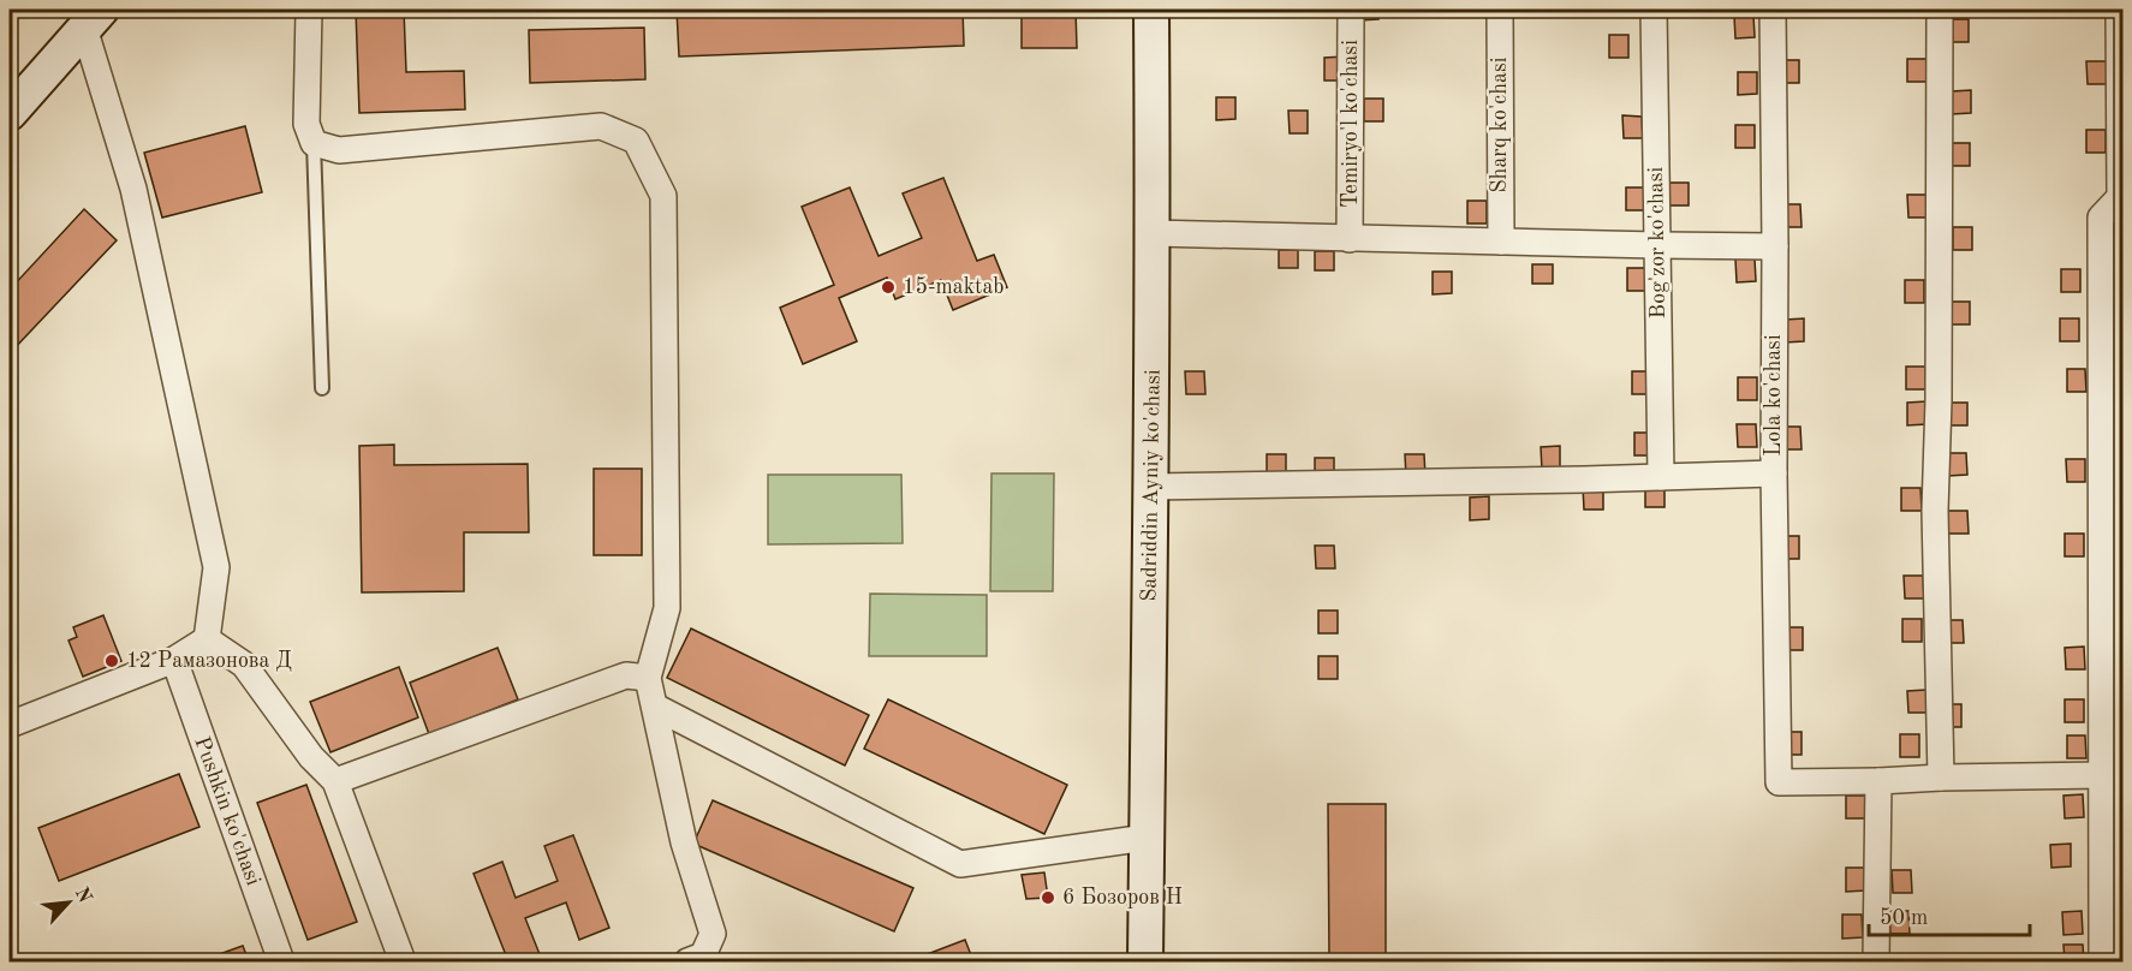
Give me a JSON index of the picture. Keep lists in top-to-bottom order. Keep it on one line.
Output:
{"streets":{"street":["Temiryo'l ko'chasi","Sharq ko'chasi","Bog'zor ko'chasi","Lola ko'chasi","Sadriddin Ayniy ko'chasi","Pushkin ko'chasi"]},"places":["15-maktab","12 Рамазонова Д","6 Бозоров Н"],"scale_bar":"50 m","north":"top right"}
